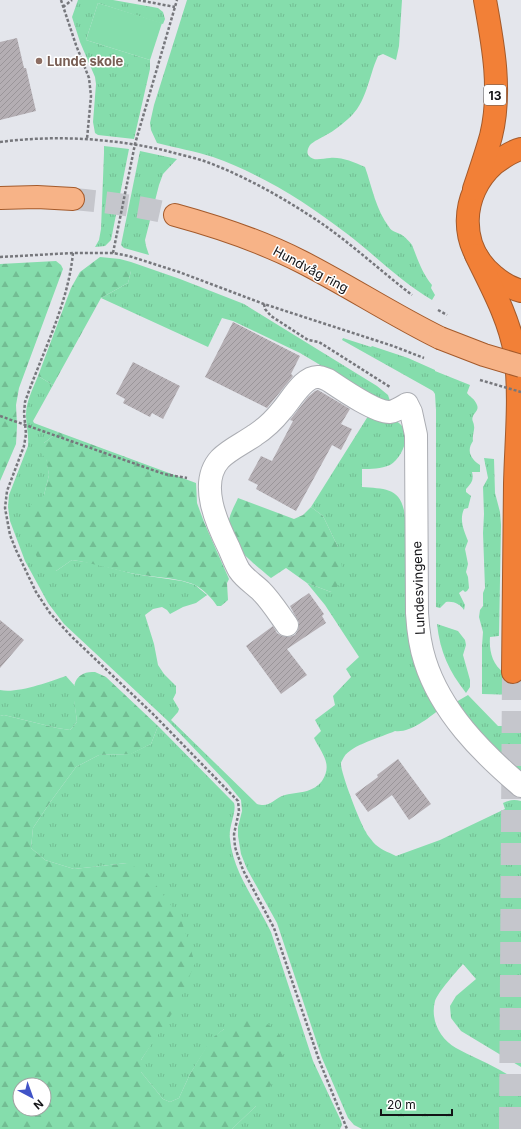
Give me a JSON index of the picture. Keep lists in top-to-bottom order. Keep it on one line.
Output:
{"streets":{"highway":["13"],"main road":["Hundvåg ring"],"street":["Lundesvingene"]},"places":["Lunde skole"],"scale_bar":"20 m","north":"bottom right"}
